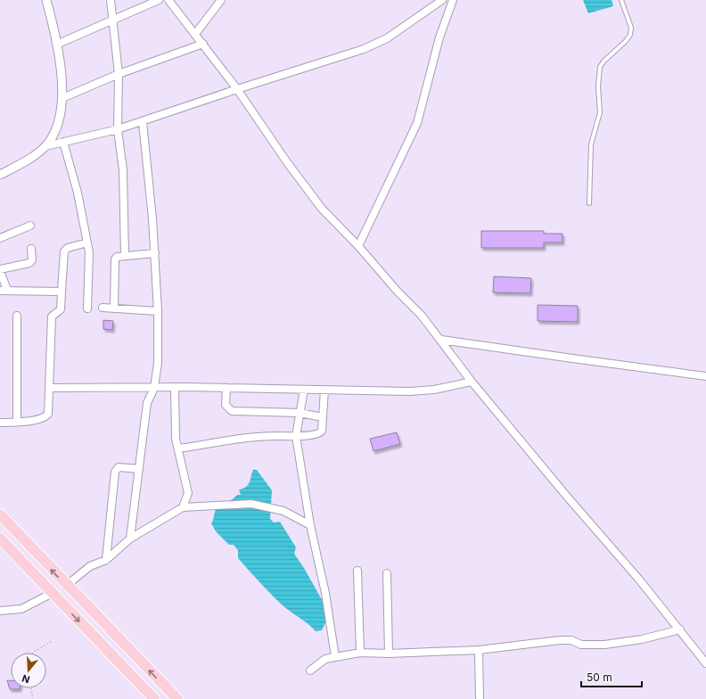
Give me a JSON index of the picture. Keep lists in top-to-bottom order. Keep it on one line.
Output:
{"scale_bar":"50 m","north":"bottom"}
